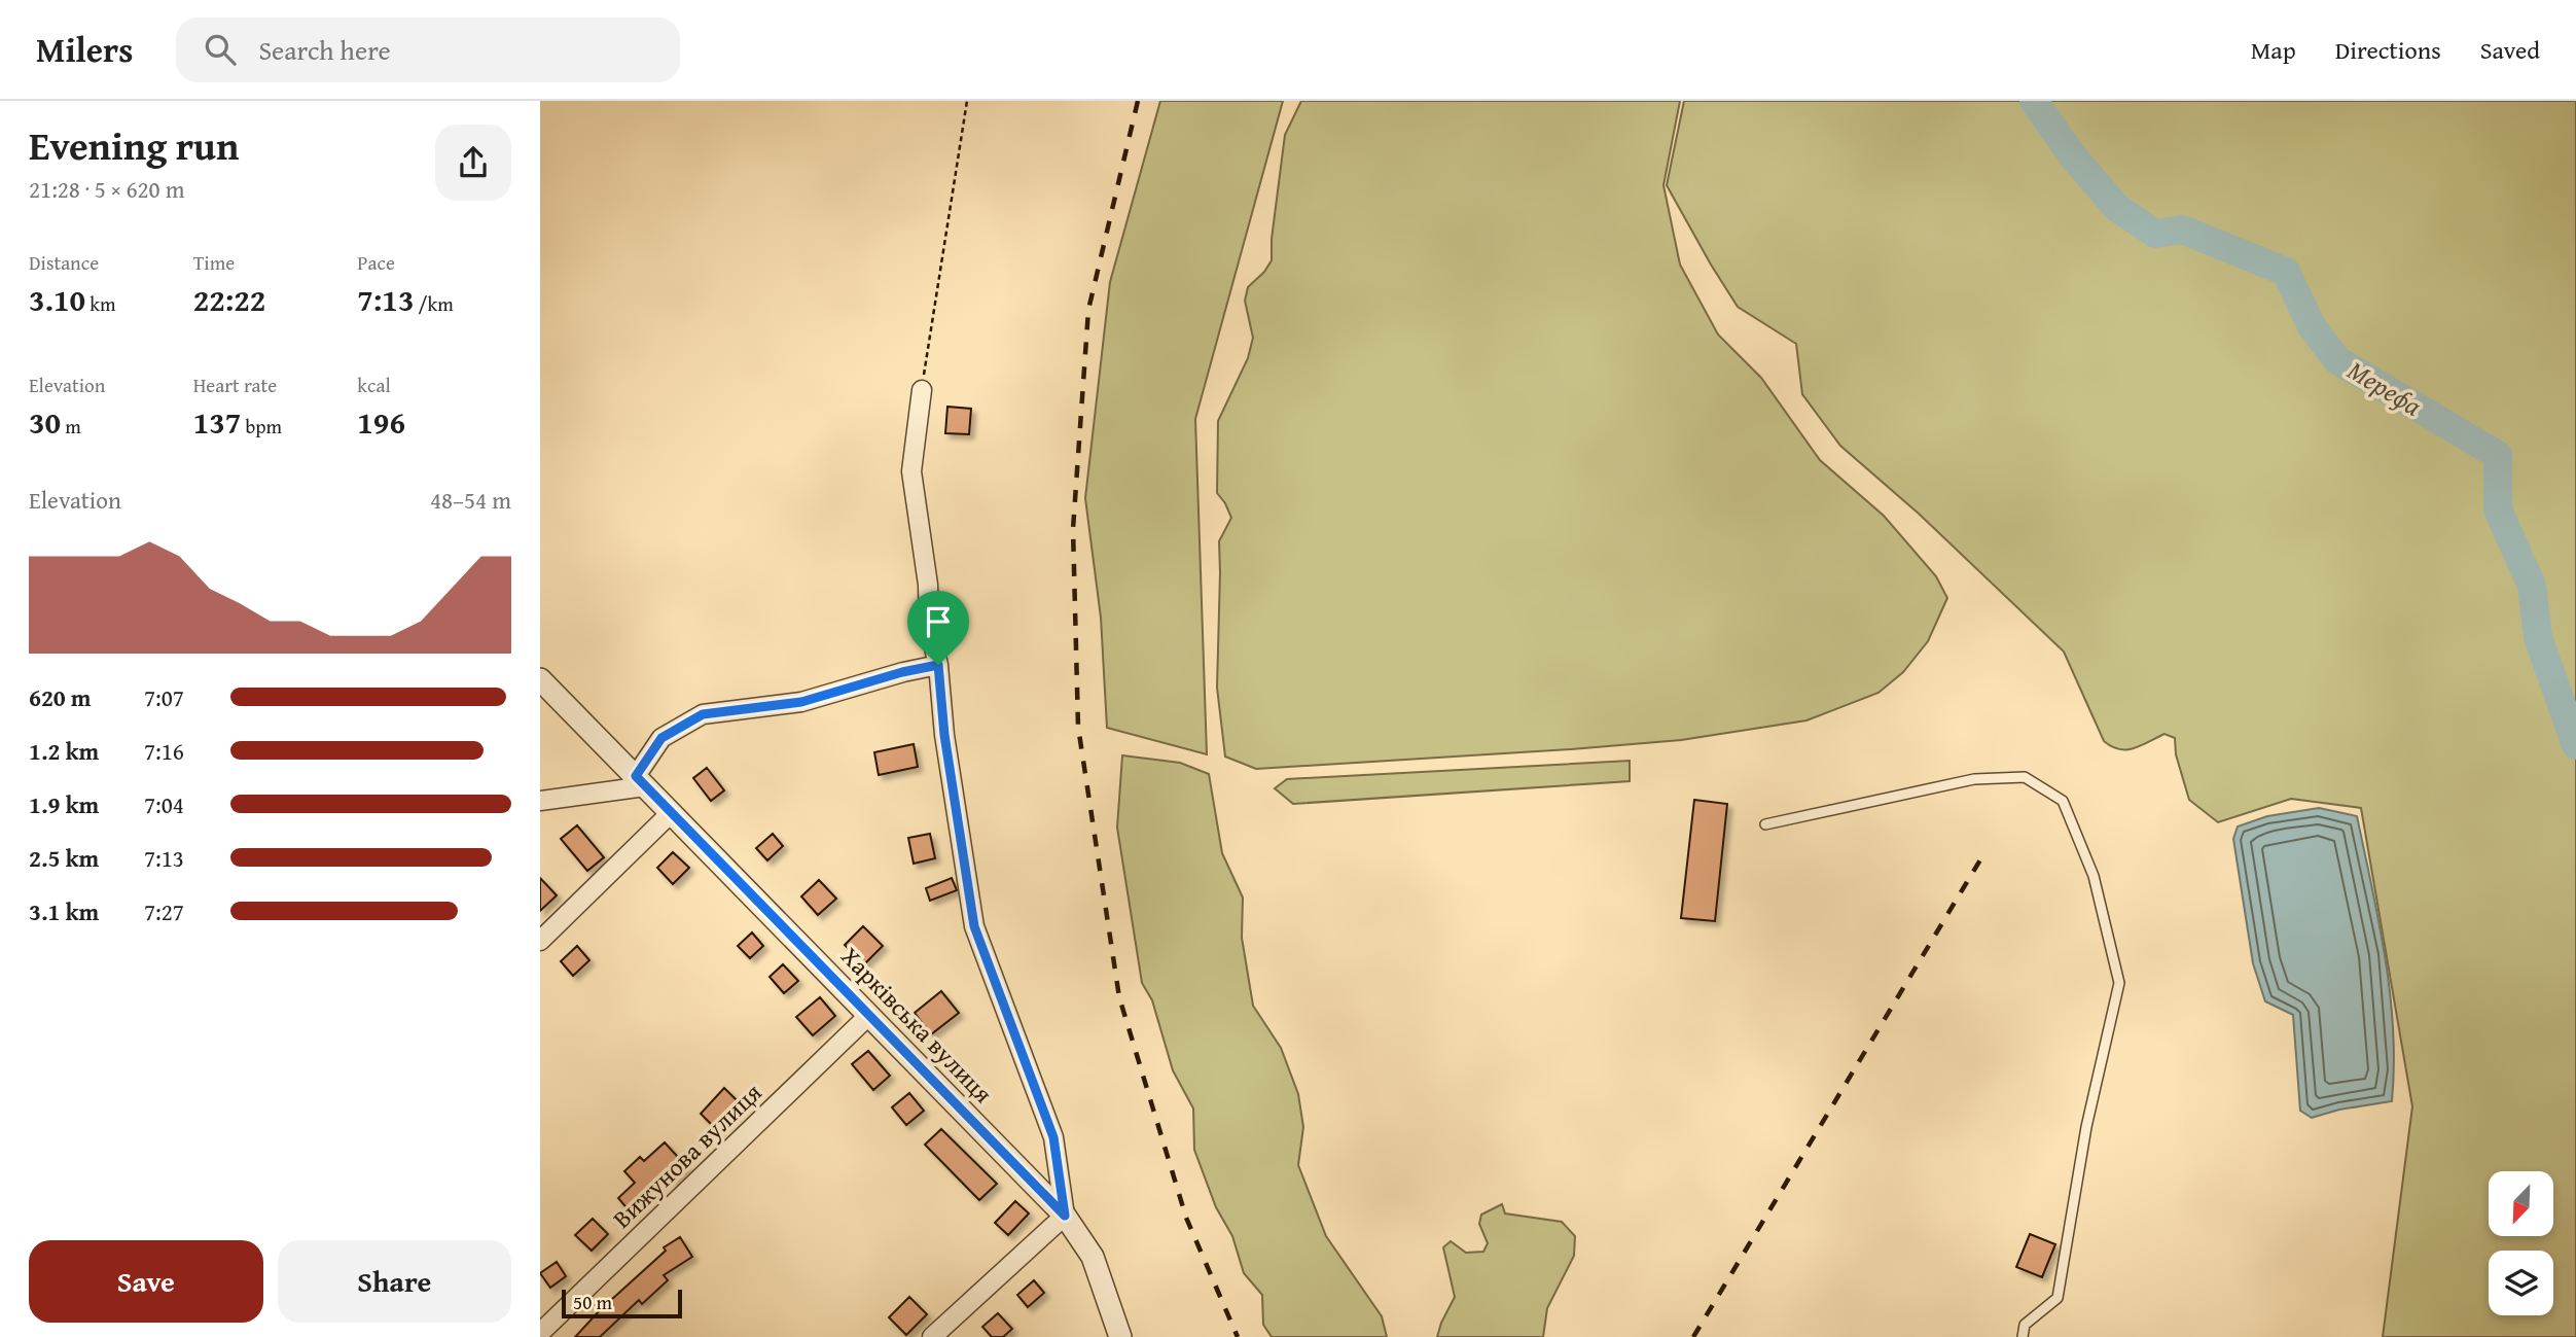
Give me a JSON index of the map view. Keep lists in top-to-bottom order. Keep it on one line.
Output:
{"streets":{"street":["Харківська вулиця","Вижунова вулиця"]},"crossings":[["Харківська вулиця","Вижунова вулиця"]],"water":["Мерефа"],"scale_bar":"50 m","north":"bottom left","page":{"header":"Milers","search":"Search here","nav":["Map","Directions","Saved"],"heading":["Evening run","21:28 · 5 × 620 m"],"stats":[["Distance","3.10 km"],["Time","22:22"],["Pace","7:13 /km"],["Elevation","30 m"],["Heart rate","137 bpm"],["kcal","196"]],"chart":["Elevation","48–54 m"],"list":[{"name":"620 m","note":"7:07"},{"name":"1.2 km","note":"7:16"},{"name":"1.9 km","note":"7:04"},{"name":"2.5 km","note":"7:13"},{"name":"3.1 km","note":"7:27"}],"buttons":["Save","Share"],"scale":"50 m"}}
